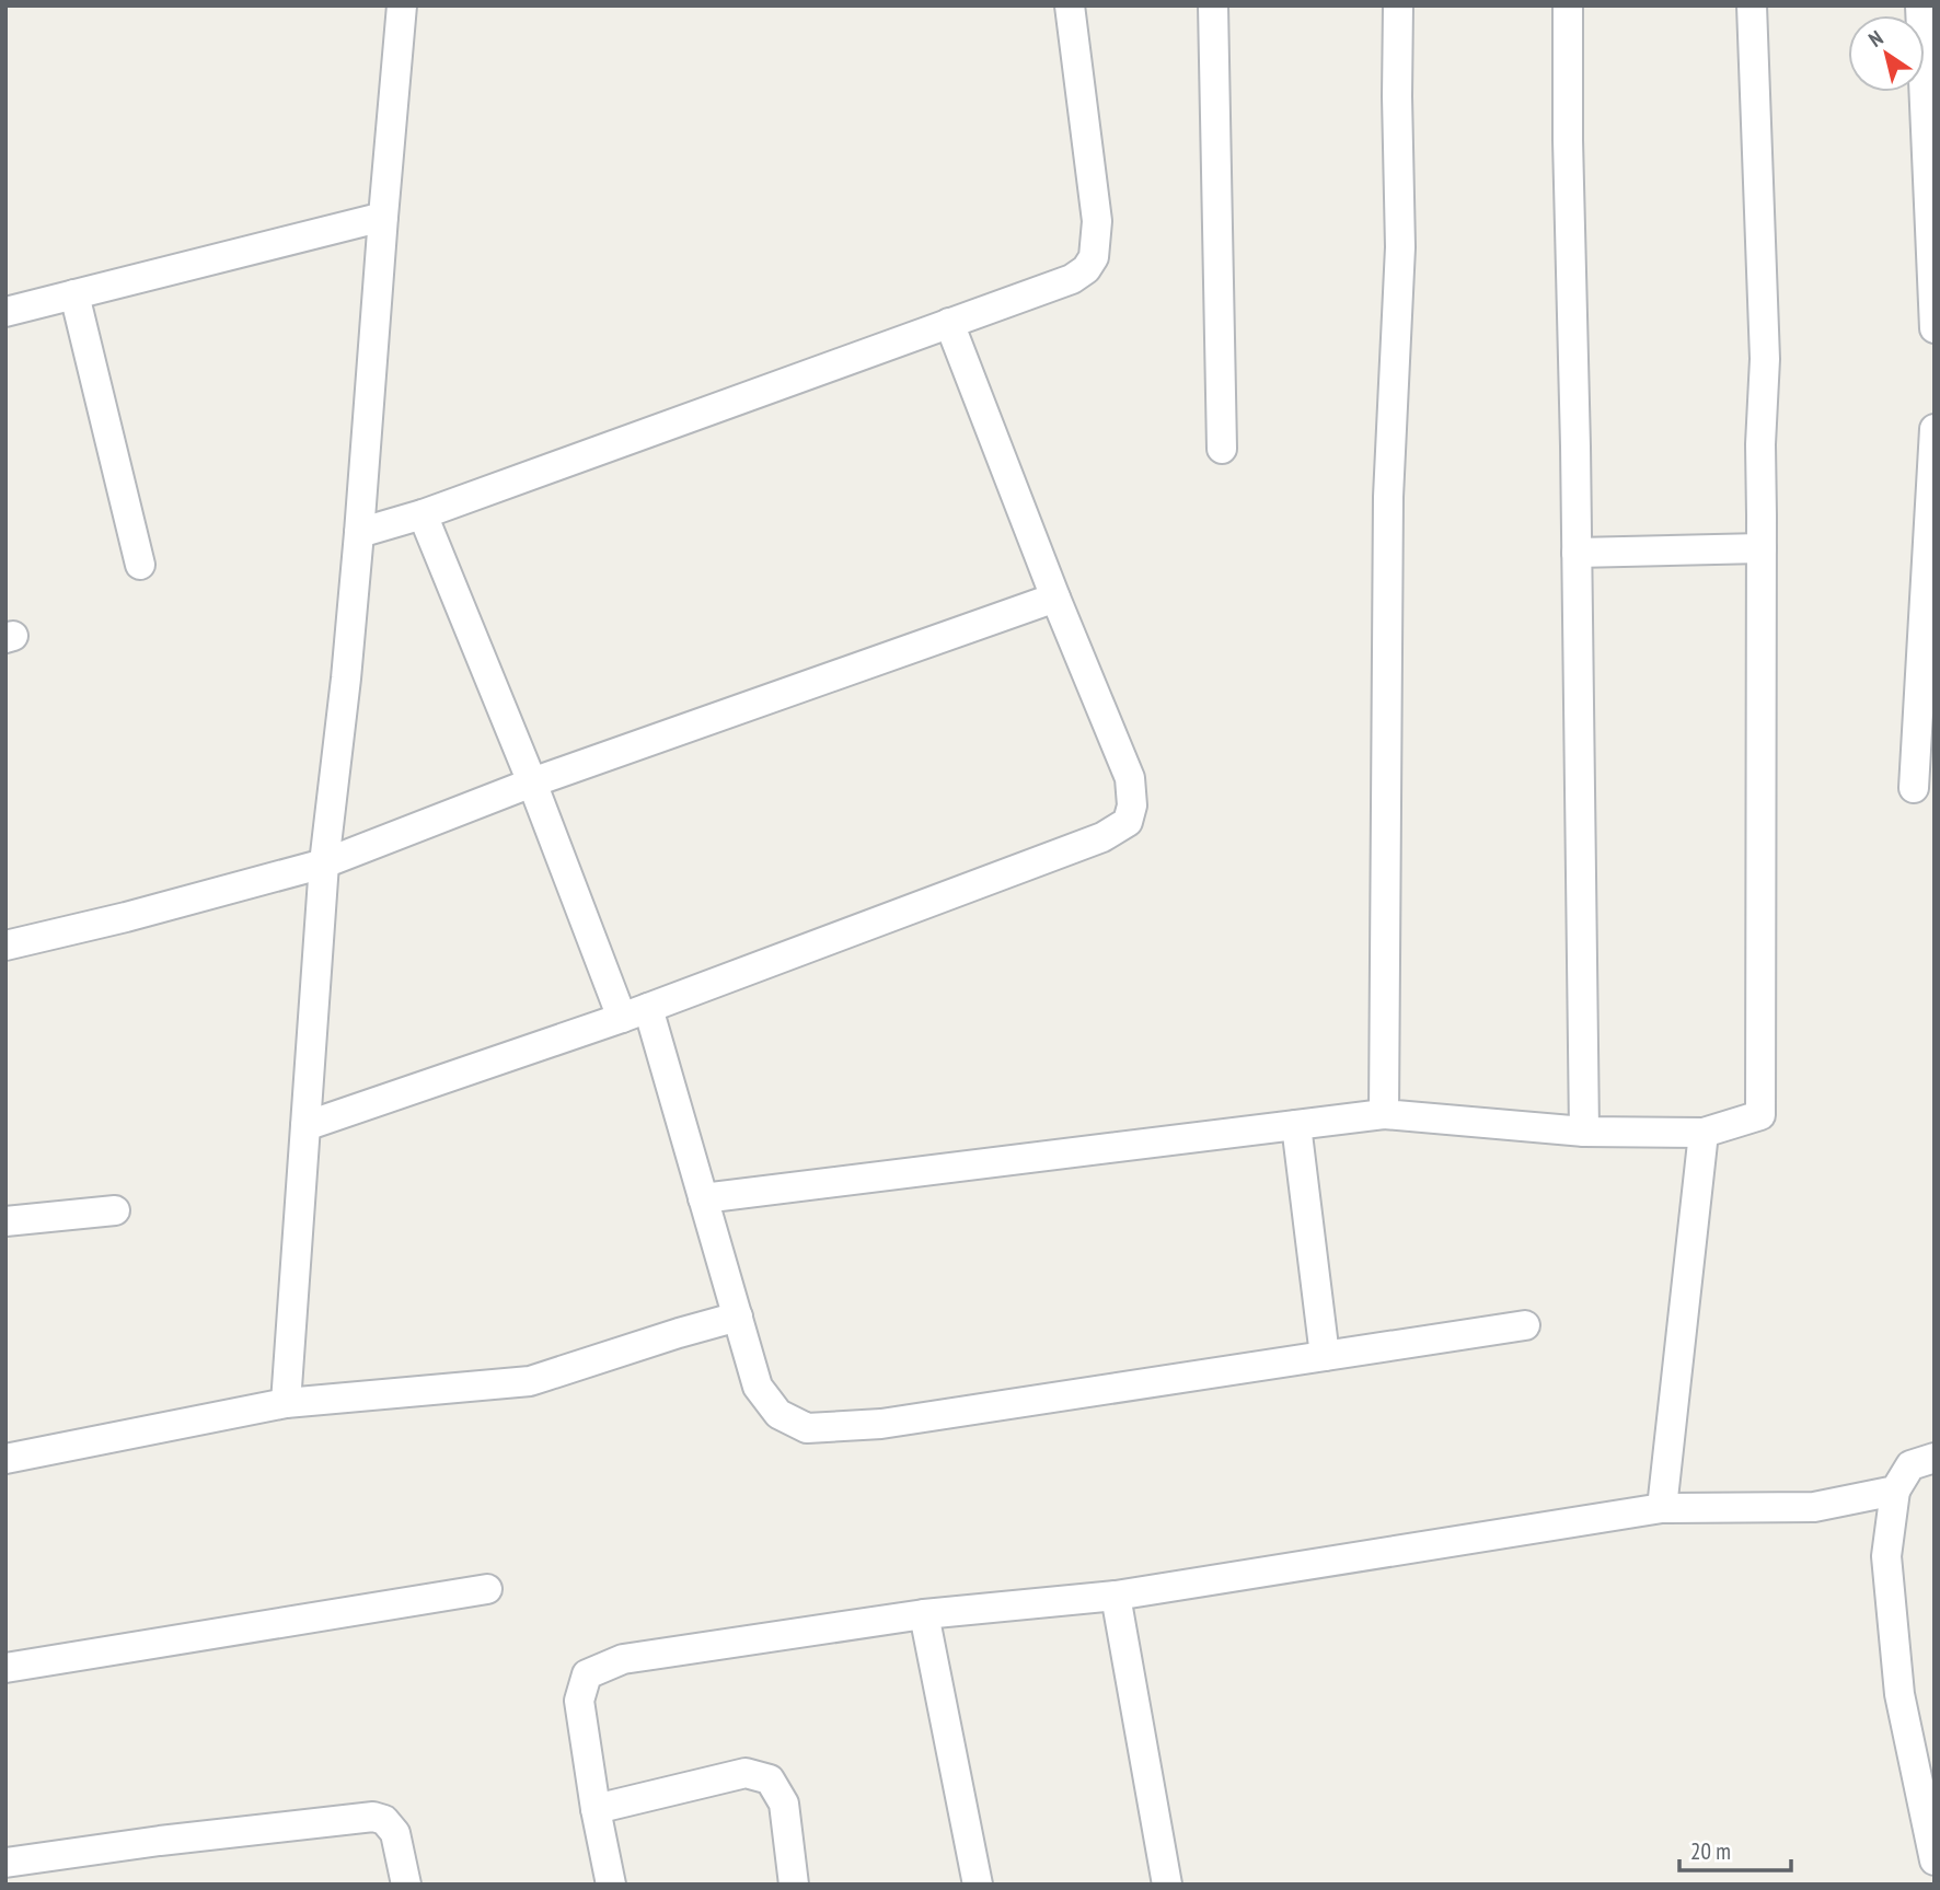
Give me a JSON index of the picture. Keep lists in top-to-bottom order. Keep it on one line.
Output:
{"scale_bar":"20 m","north":"top left"}
